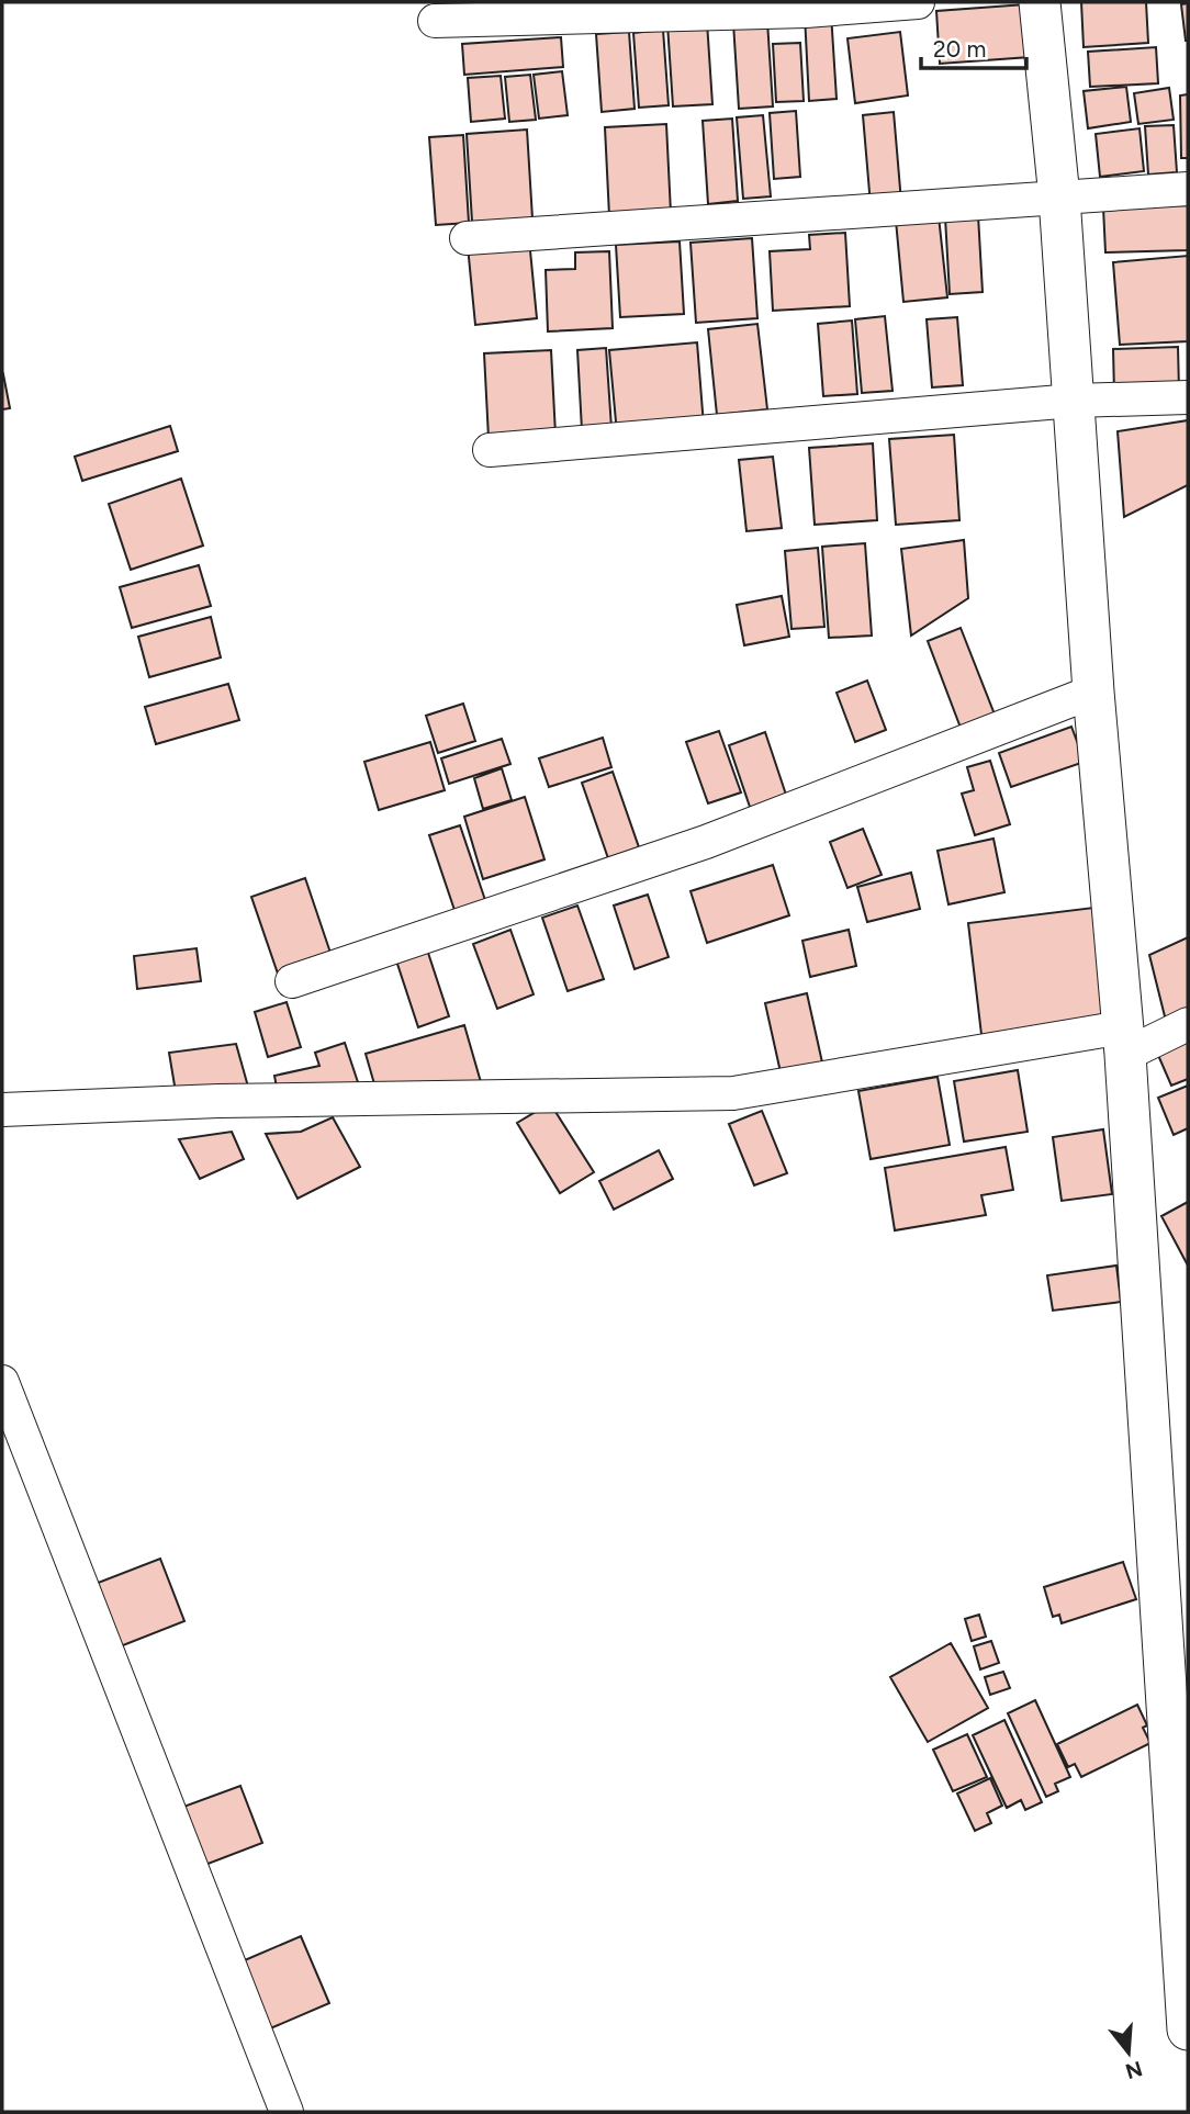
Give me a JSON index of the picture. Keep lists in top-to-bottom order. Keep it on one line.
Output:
{"scale_bar":"20 m","north":"bottom"}
